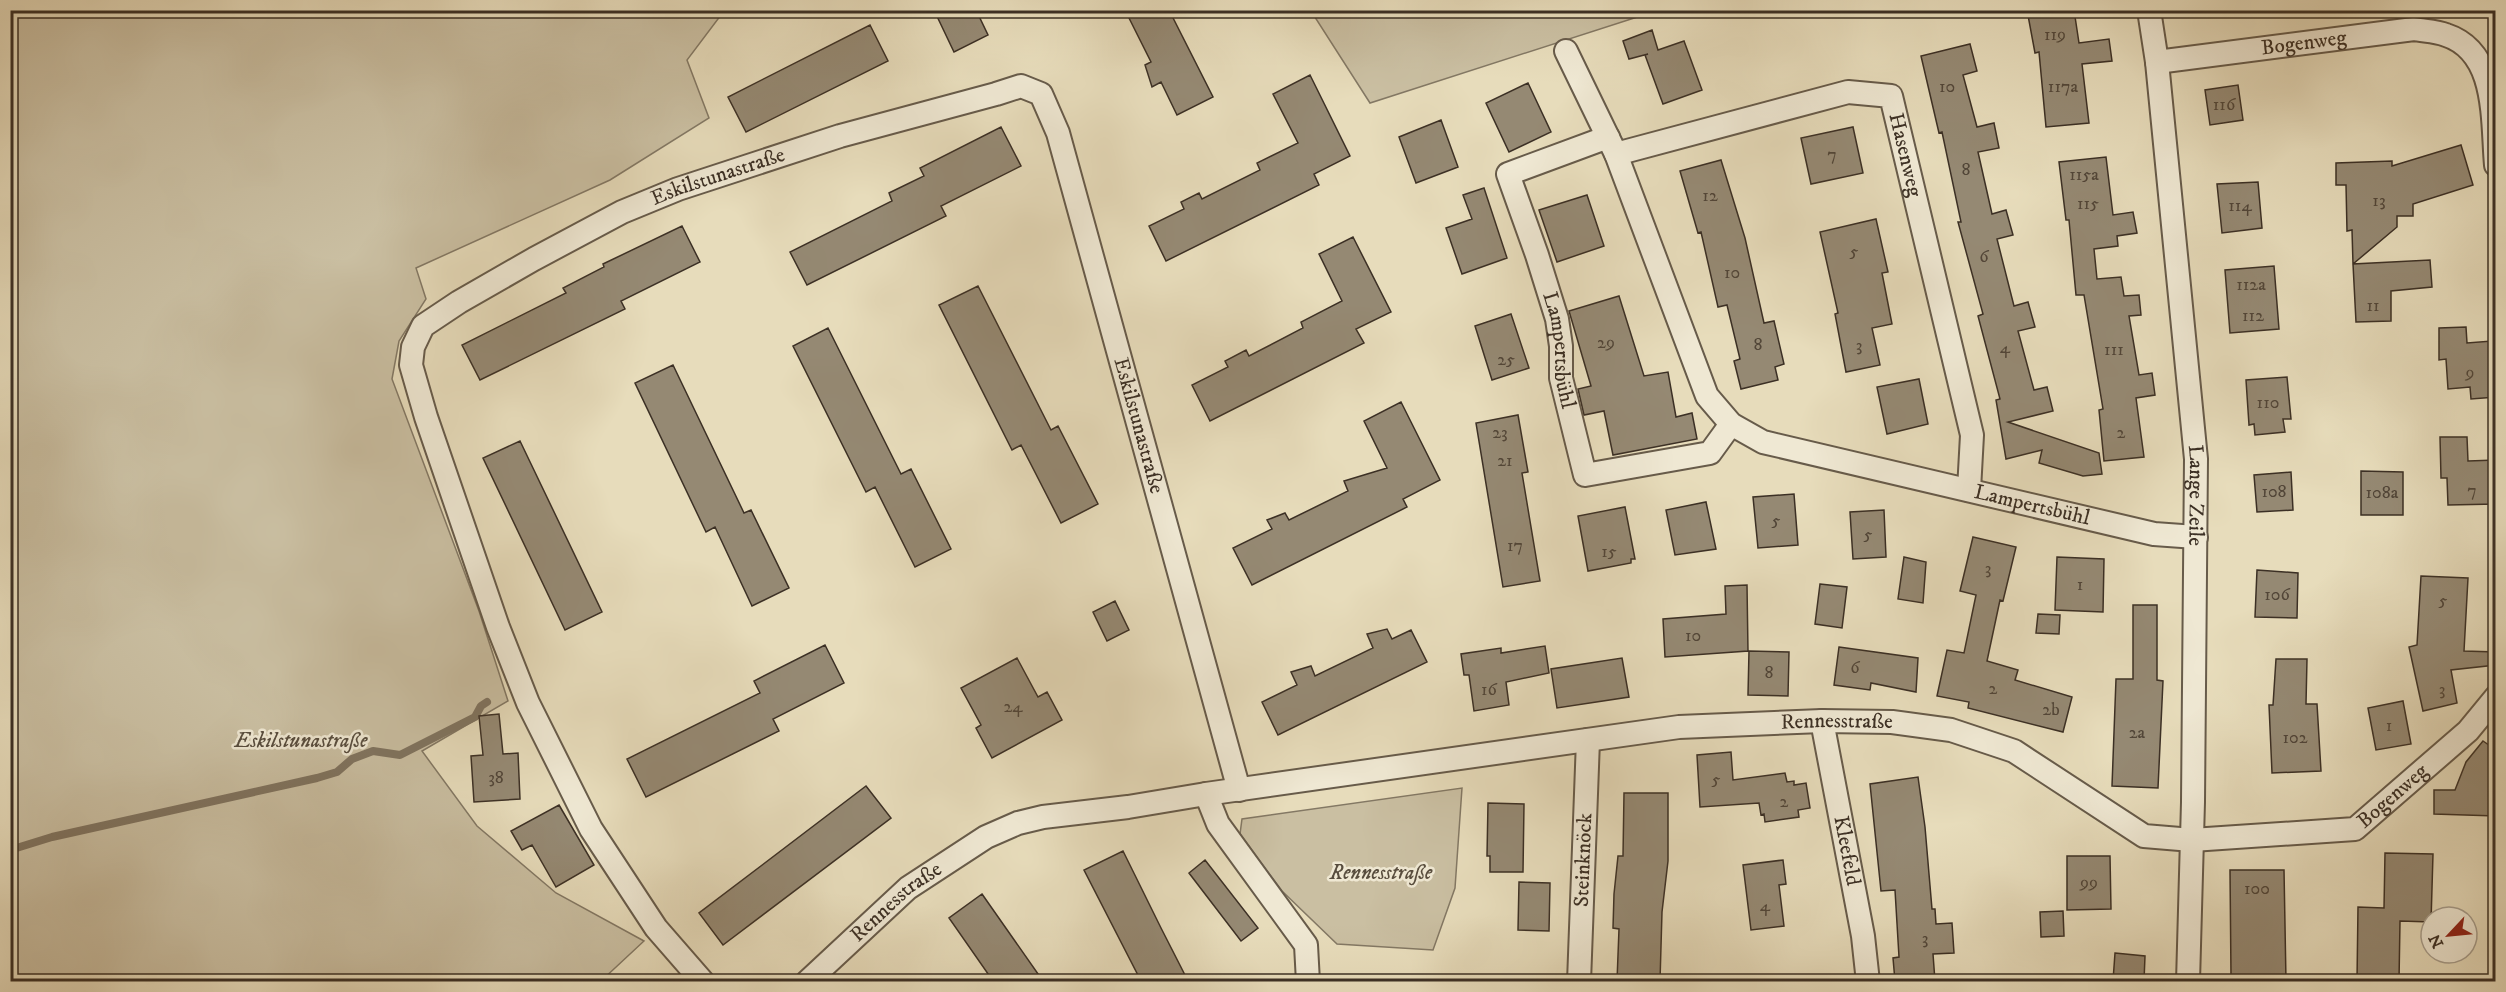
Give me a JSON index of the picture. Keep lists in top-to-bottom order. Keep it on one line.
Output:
{"streets":{"street":["Bogenweg","Hasenweg","Eskilstunastraße","Lampertsbühl","Lange Zeile","Rennesstraße","Kleefeld","Steinknöck"]},"crossings":[["Bogenweg","Lange Zeile"],["Bogenweg","Rennesstraße"],["Hasenweg","Lampertsbühl"],["Eskilstunastraße","Rennesstraße"],["Lampertsbühl","Lange Zeile"],["Lange Zeile","Rennesstraße"],["Rennesstraße","Kleefeld"],["Rennesstraße","Steinknöck"]],"parks":["Eskilstunastraße","Rennesstraße"],"house_numbers":["119","10","117a","116","7","8","115a","12","13","115","114","5","6","10","112a","11","112","29","8","3","4","111","25","9","110","23","2","21","7","108","108a","5","5","17","15","3","1","106","5","10","6","8","2","16","3","24","2b","1","2a","102","38","5","2","99","100","4","3"],"north":"bottom left"}
